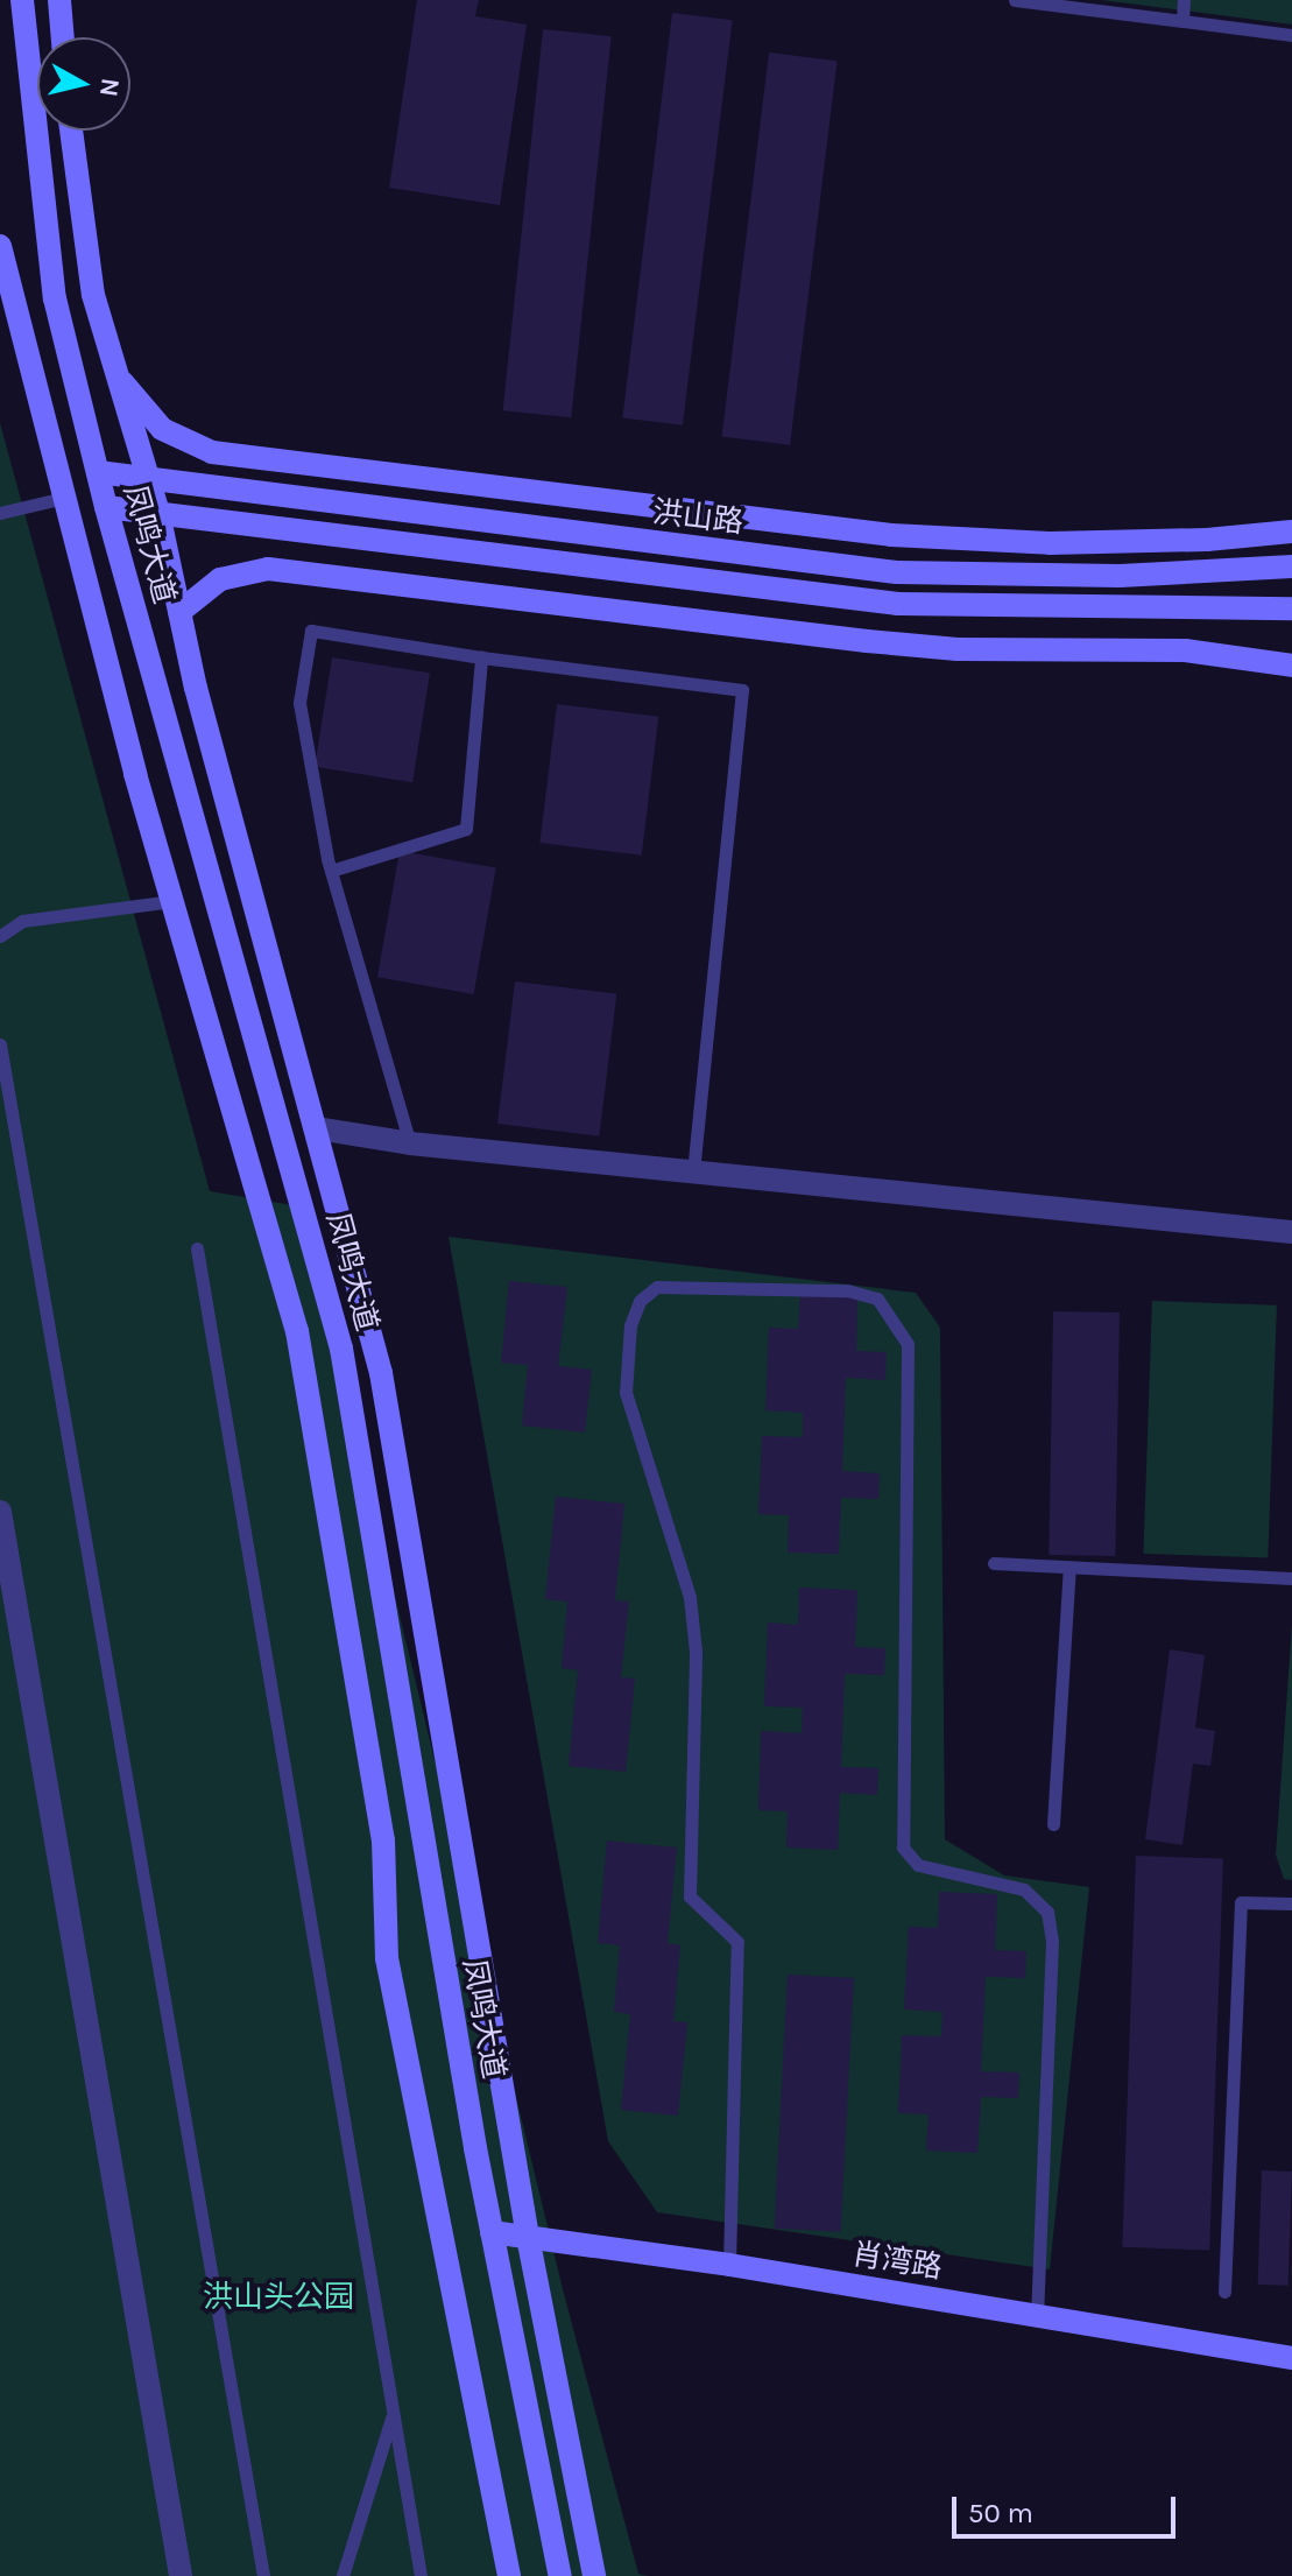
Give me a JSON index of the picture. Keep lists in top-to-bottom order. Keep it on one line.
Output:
{"streets":{"street":["洪山路","凤鸣大道","肖湾路"]},"crossings":[["洪山路","凤鸣大道"],["凤鸣大道","肖湾路"]],"parks":["洪山头公园"],"scale_bar":"50 m","north":"right"}
